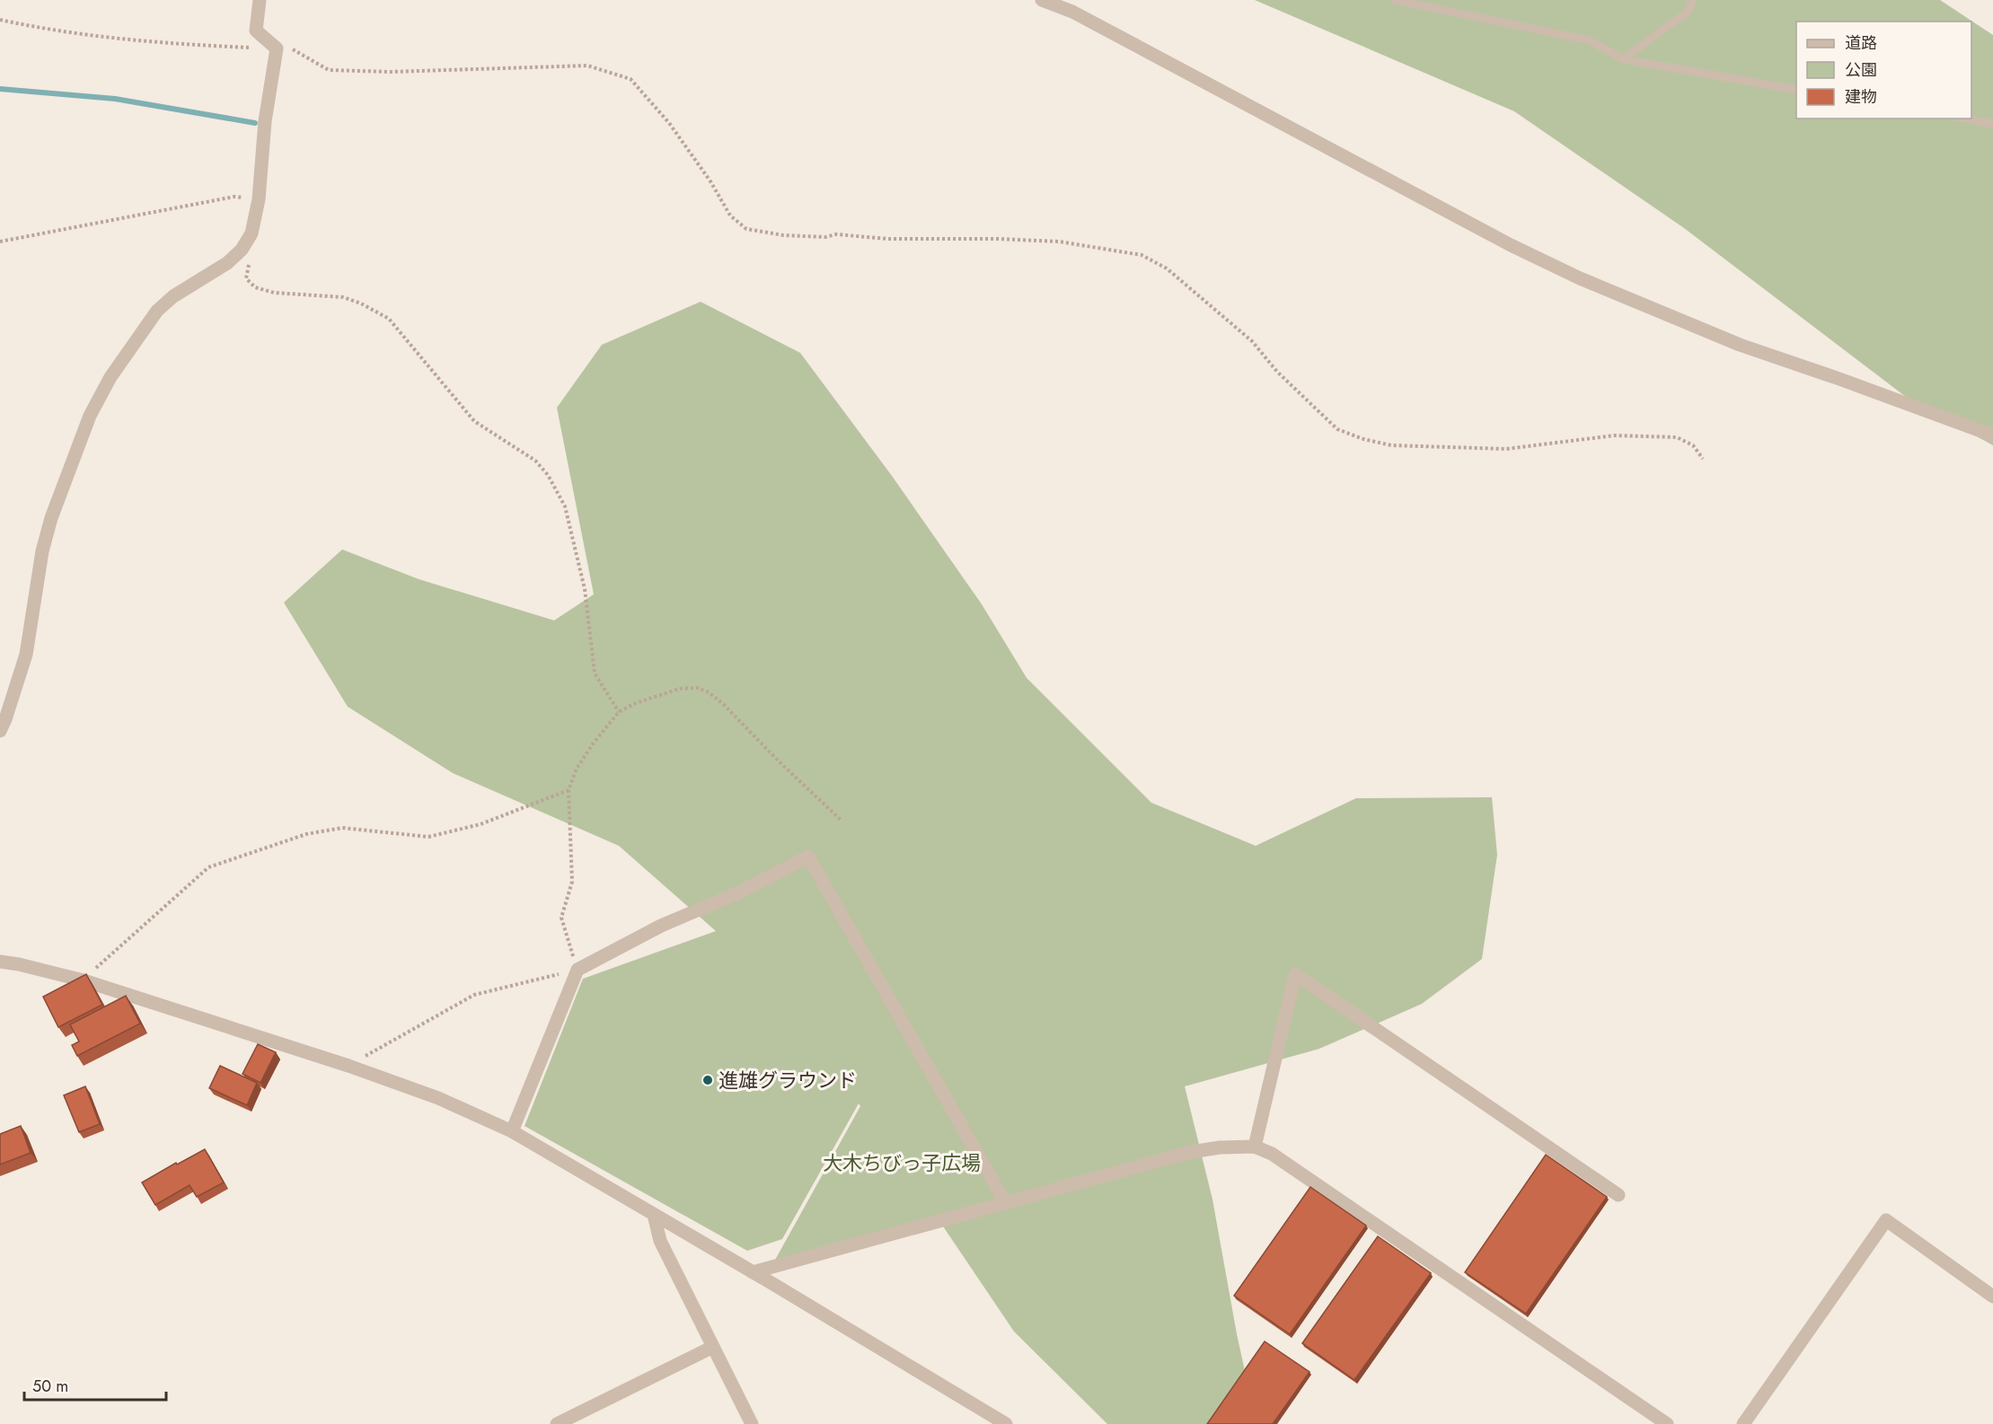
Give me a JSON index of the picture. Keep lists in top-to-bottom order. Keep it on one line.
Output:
{"parks":["大木ちびっ子広場"],"places":["進雄グラウンド"],"legend":["道路","公園","建物"],"scale_bar":"50 m"}
